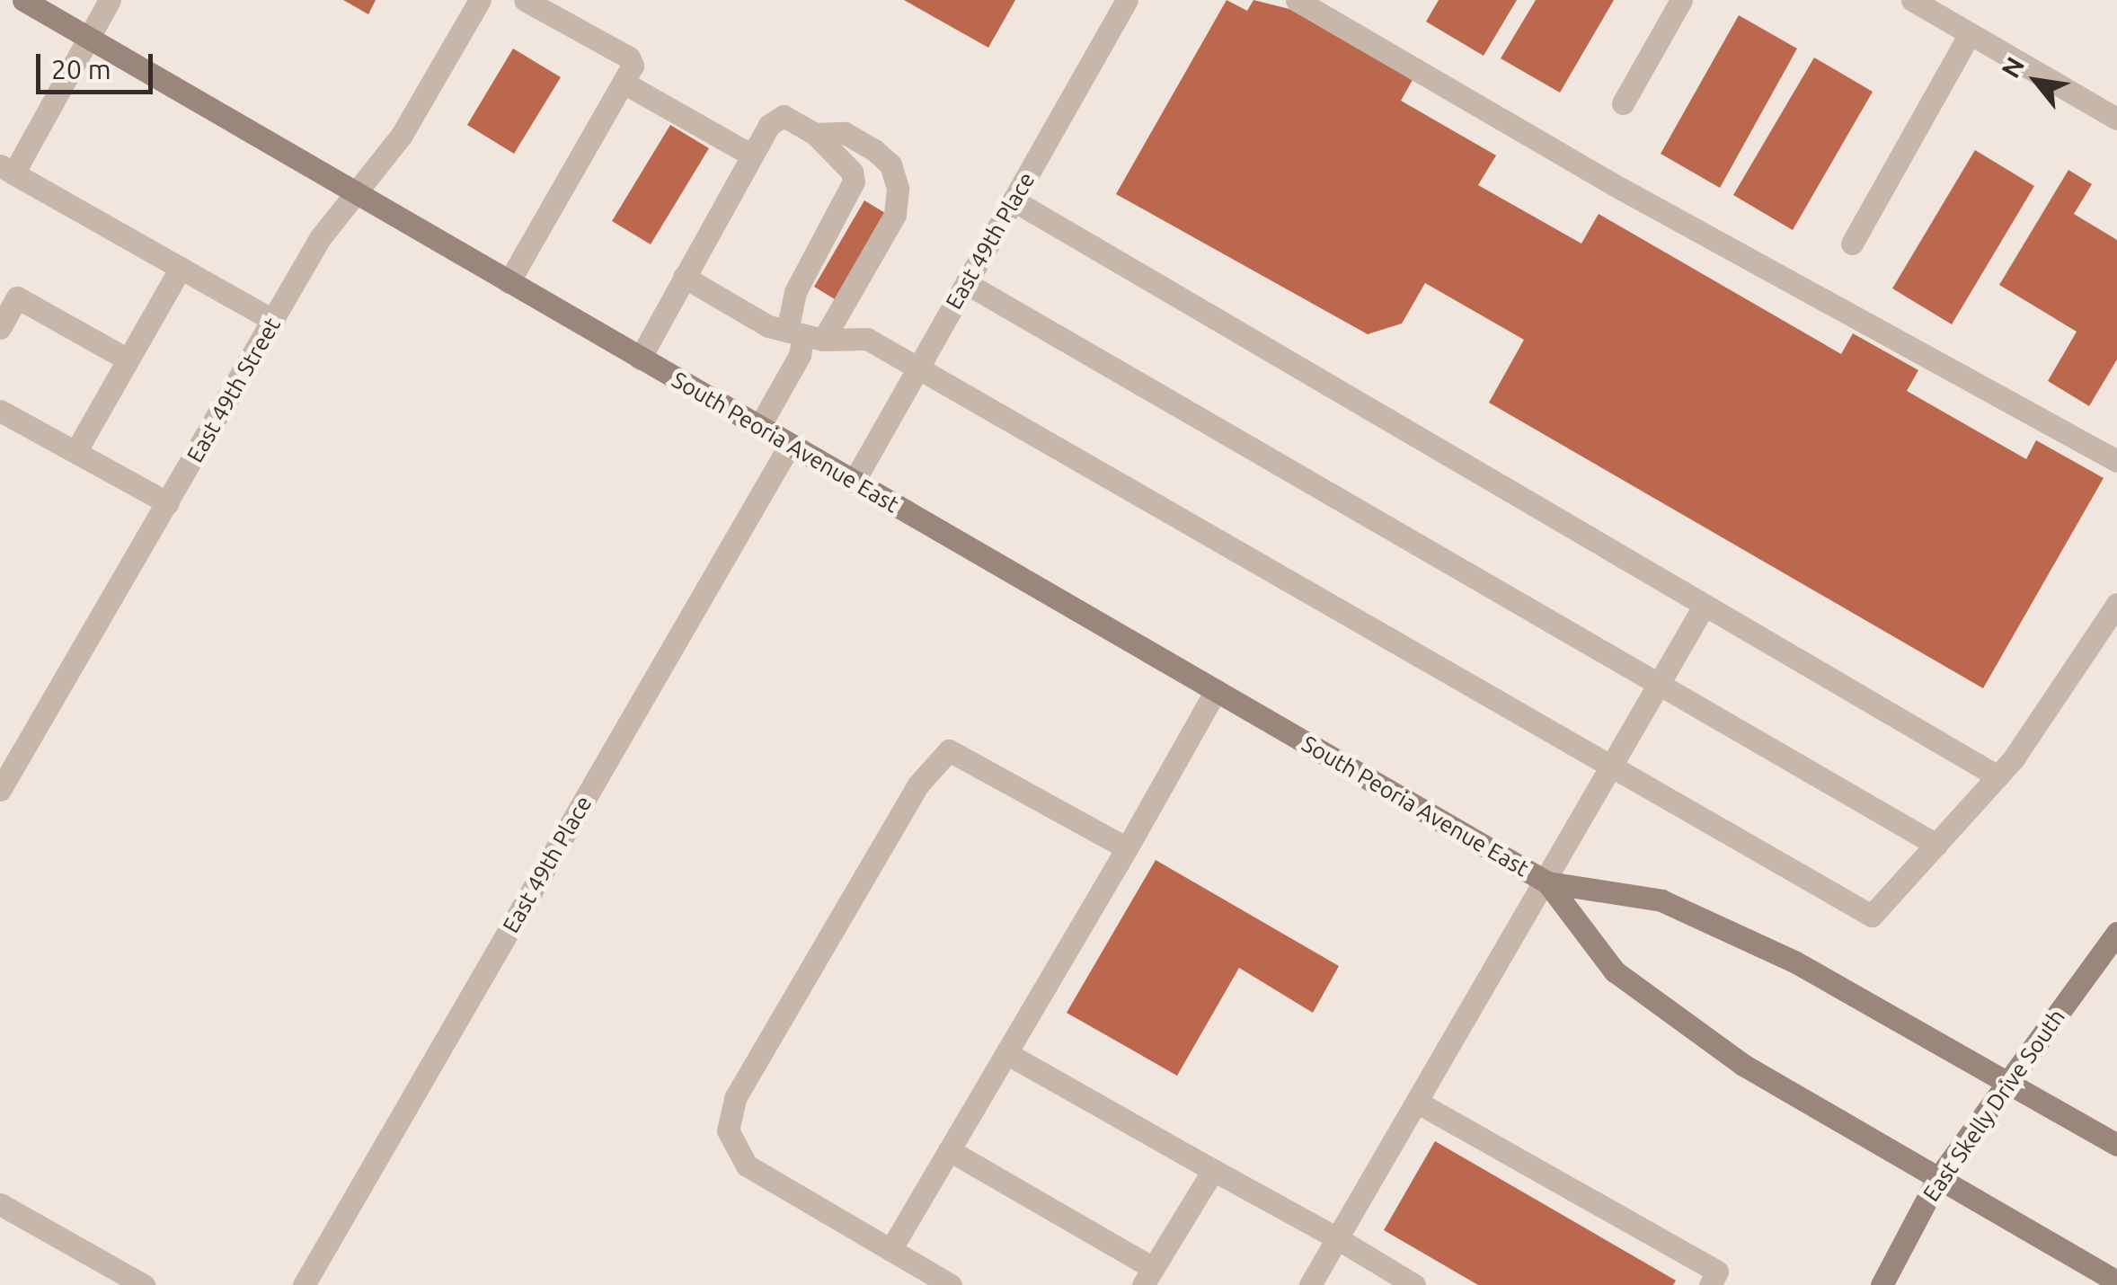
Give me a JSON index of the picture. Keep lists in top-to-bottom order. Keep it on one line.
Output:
{"streets":{"main road":["South Peoria Avenue East","East Skelly Drive South"],"street":["East 49th Place","East 49th Street"]},"crossings":[["East 49th Place","South Peoria Avenue East"],["East 49th Street","South Peoria Avenue East"],["South Peoria Avenue East","East Skelly Drive South"]],"scale_bar":"20 m","north":"top left"}
